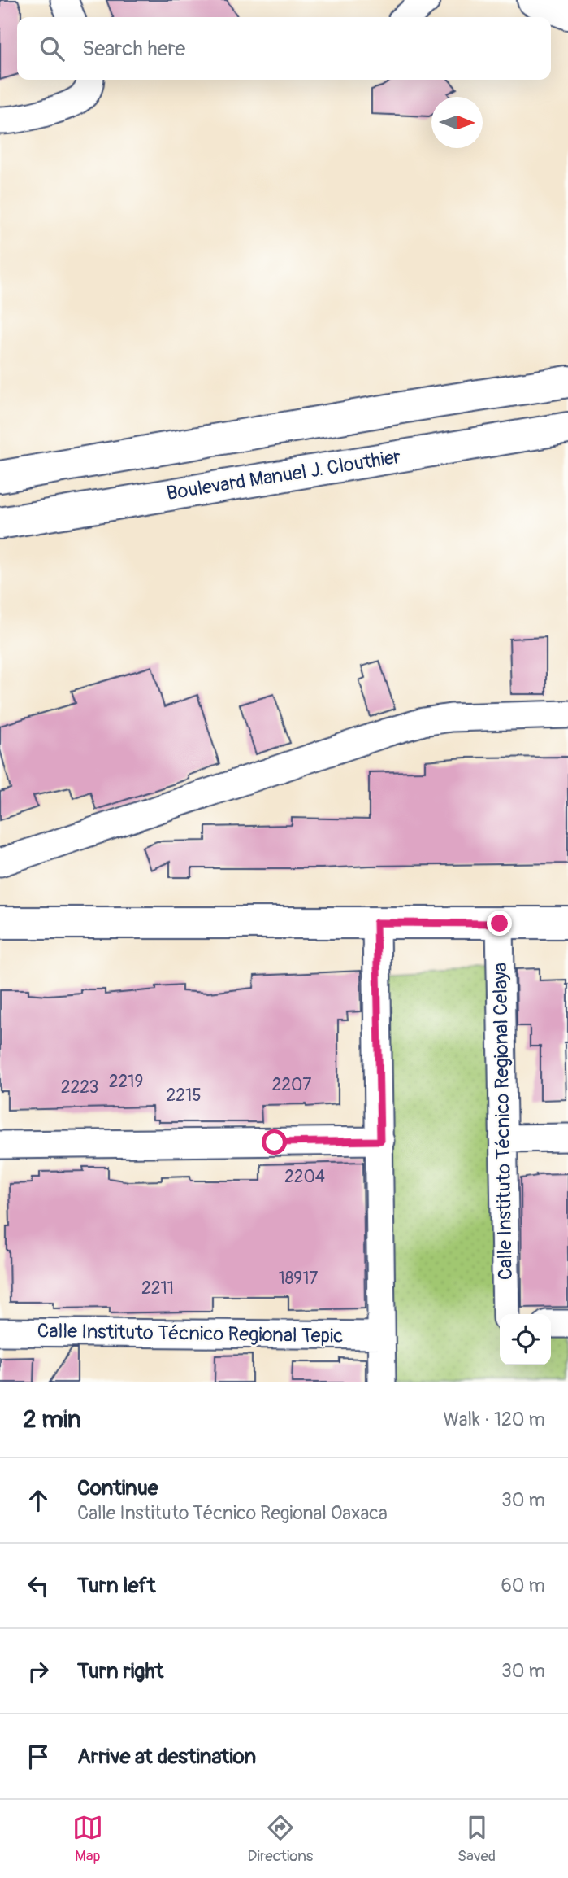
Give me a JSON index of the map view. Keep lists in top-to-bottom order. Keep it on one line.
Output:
{"streets":{"main road":["Boulevard Manuel J. Clouthier"],"street":["Calle Instituto Técnico Regional Celaya","Calle Instituto Técnico Regional Tepic"]},"house_numbers":["2219","2207","2223","2215","2204","18917","2211"],"north":"right","page":{"search":"Search here","heading":["2 min","Walk · 120 m"],"list":[["Continue","Calle Instituto Técnico Regional Oaxaca","30 m"],["Turn left","60 m"],["Turn right","30 m"],"Arrive at destination"],"nav":["Map","Directions","Saved"]}}
